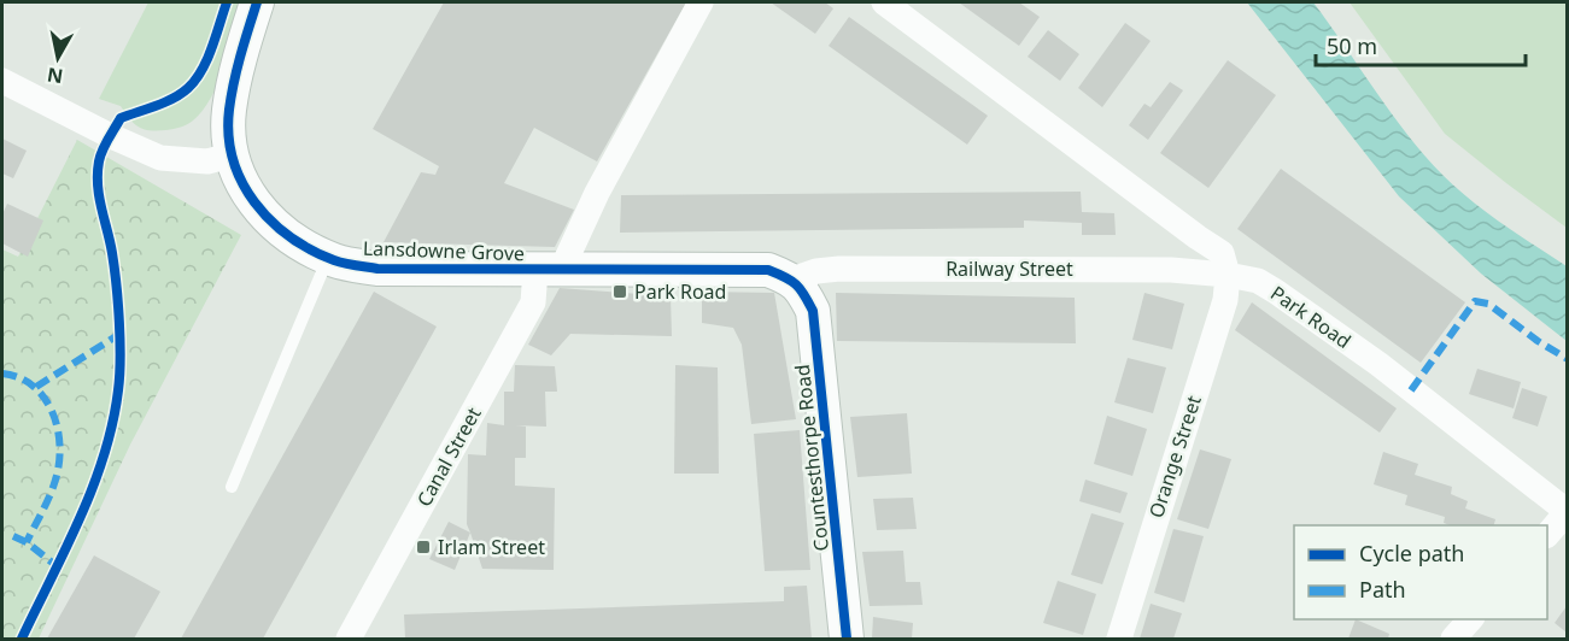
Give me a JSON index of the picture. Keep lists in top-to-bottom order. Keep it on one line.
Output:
{"streets":{"street":["Lansdowne Grove","Railway Street","Park Road","Canal Street","Orange Street","Countesthorpe Road"]},"crossings":[["Lansdowne Grove","Railway Street"],["Lansdowne Grove","Canal Street"],["Lansdowne Grove","Countesthorpe Road"],["Railway Street","Park Road"],["Railway Street","Orange Street"],["Railway Street","Countesthorpe Road"],["Park Road","Orange Street"]],"places":{"transit":["Park Road","Irlam Street"]},"legend":["Cycle path","Path"],"scale_bar":"50 m","north":"bottom"}
